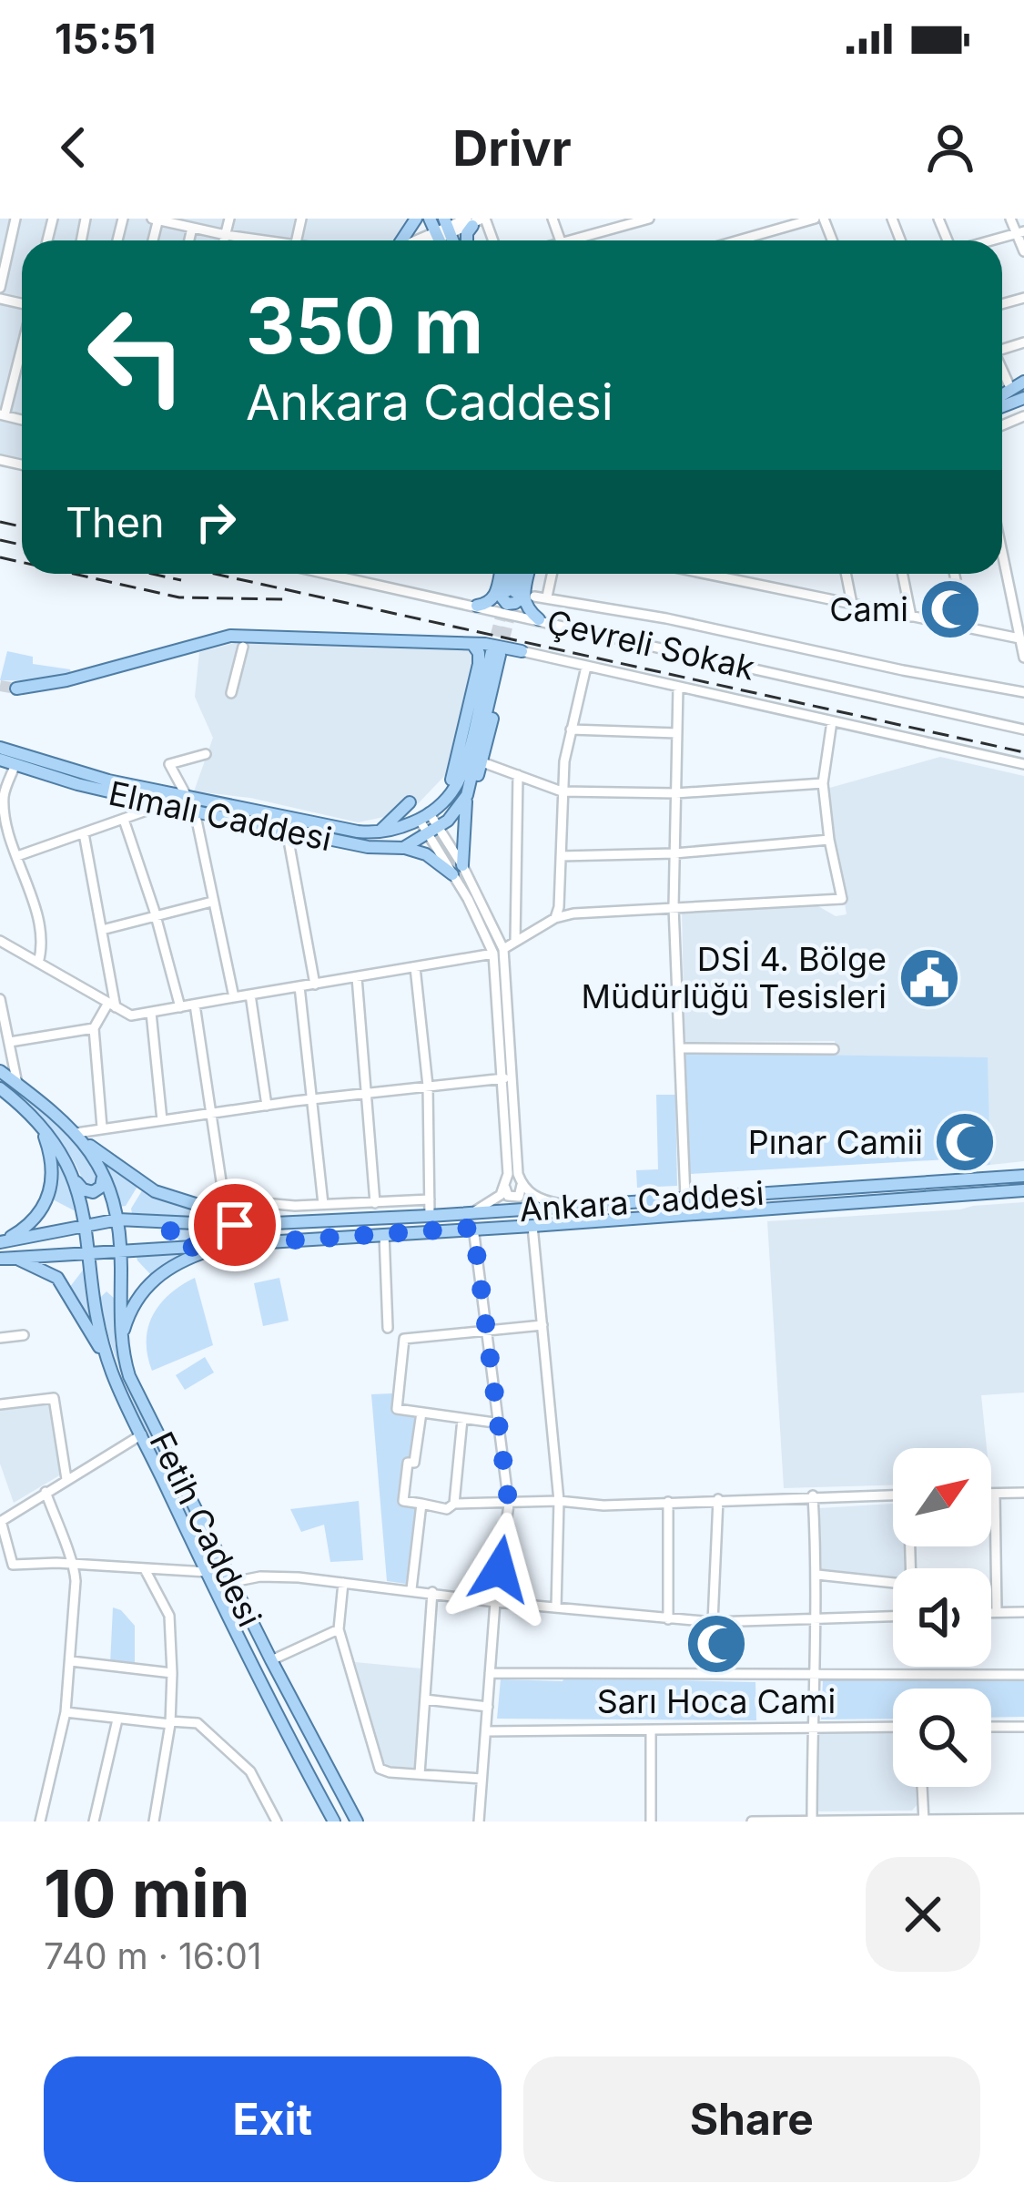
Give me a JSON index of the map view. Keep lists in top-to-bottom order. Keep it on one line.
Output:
{"streets":{"main road":["Elmalı Caddesi","Ankara Caddesi","Fetih Caddesi"],"street":["Çevreli Sokak"]},"crossings":[["Ankara Caddesi","Fetih Caddesi"]],"places":{"mosque":["Cami","Pınar Camii","Sarı Hoca Cami"],"public building":["DSİ 4. Bölge Müdürlüğü Tesisleri"]},"north":"top right","page":{"status":"15:51","header":"Drivr","turn":["350 m","Ankara Caddesi"],"then":"Then","heading":["10 min","740 m · 16:01"],"buttons":["Exit","Share"]}}
